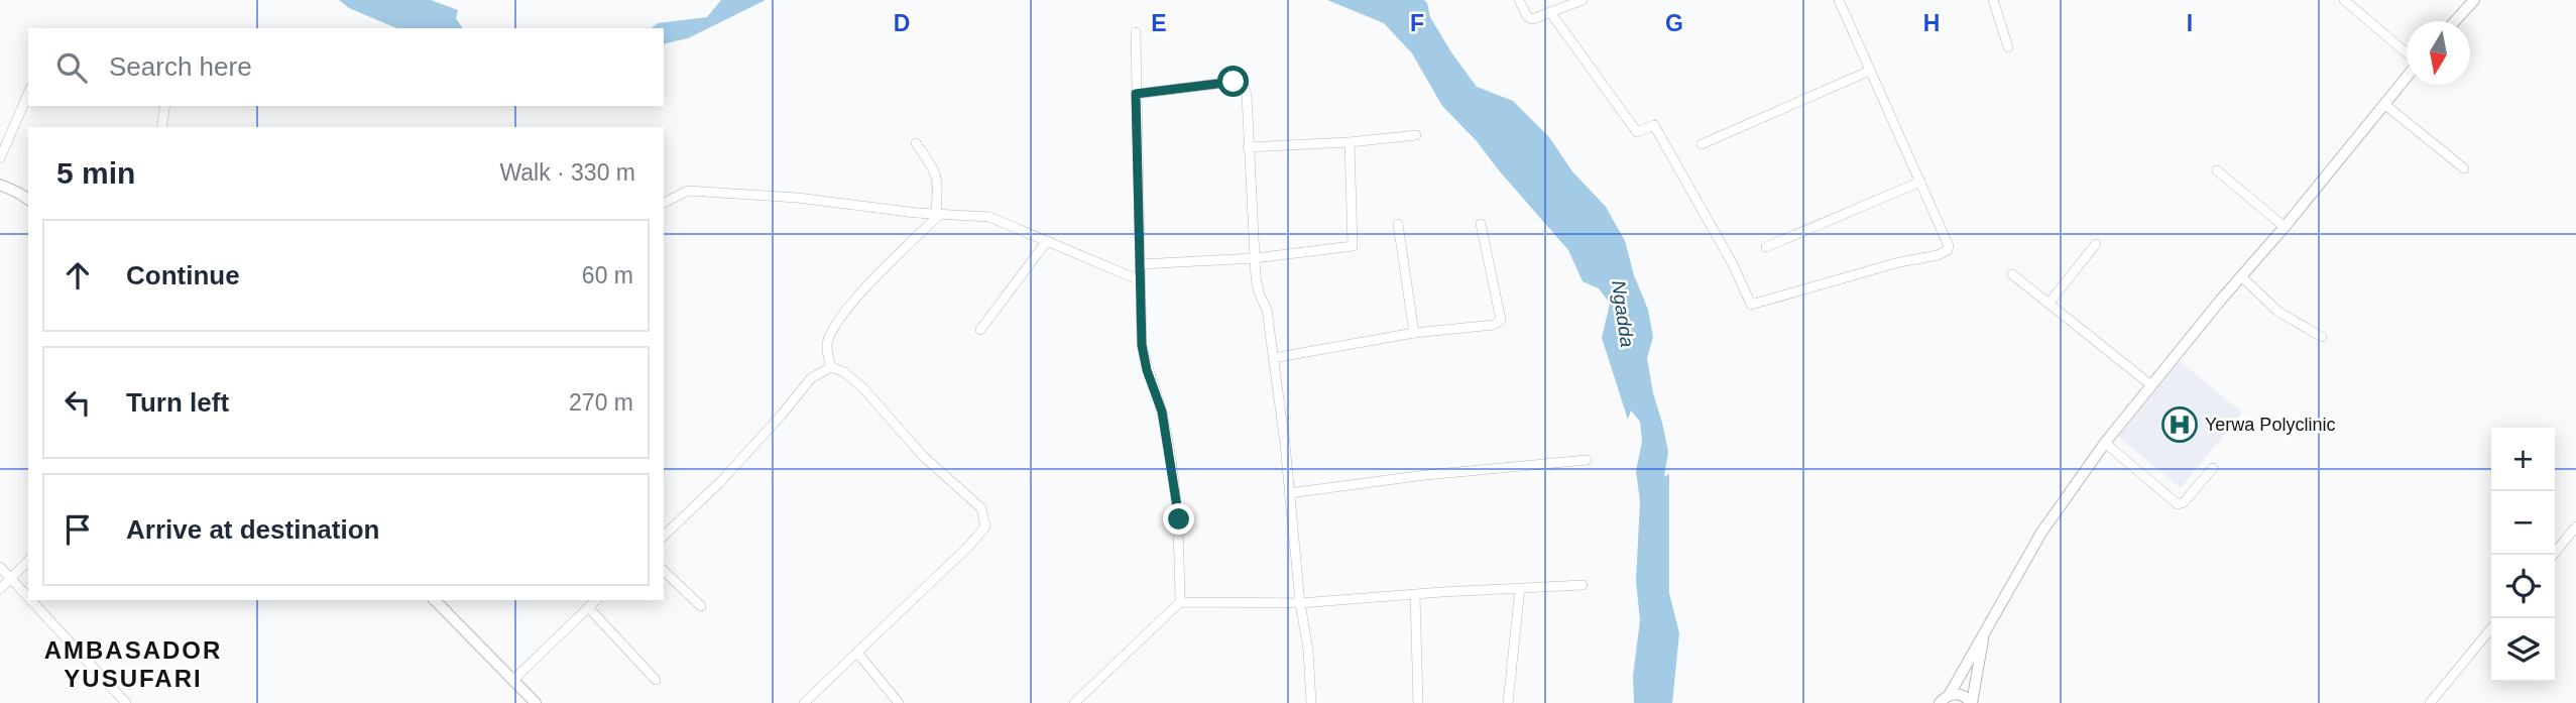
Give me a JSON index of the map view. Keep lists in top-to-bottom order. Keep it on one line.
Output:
{"districts":["AMBASADOR YUSUFARI"],"water":["Ngadda"],"places":{"hospital":["Yerwa Polyclinic"]},"north":"bottom","page":{"search":"Search here","heading":["5 min","Walk · 330 m"],"list":[["Continue","60 m"],["Turn left","270 m"],"Arrive at destination"],"map_buttons":["+","−"]},"grid":{"columns":["D","E","F","G","H","I"]}}
